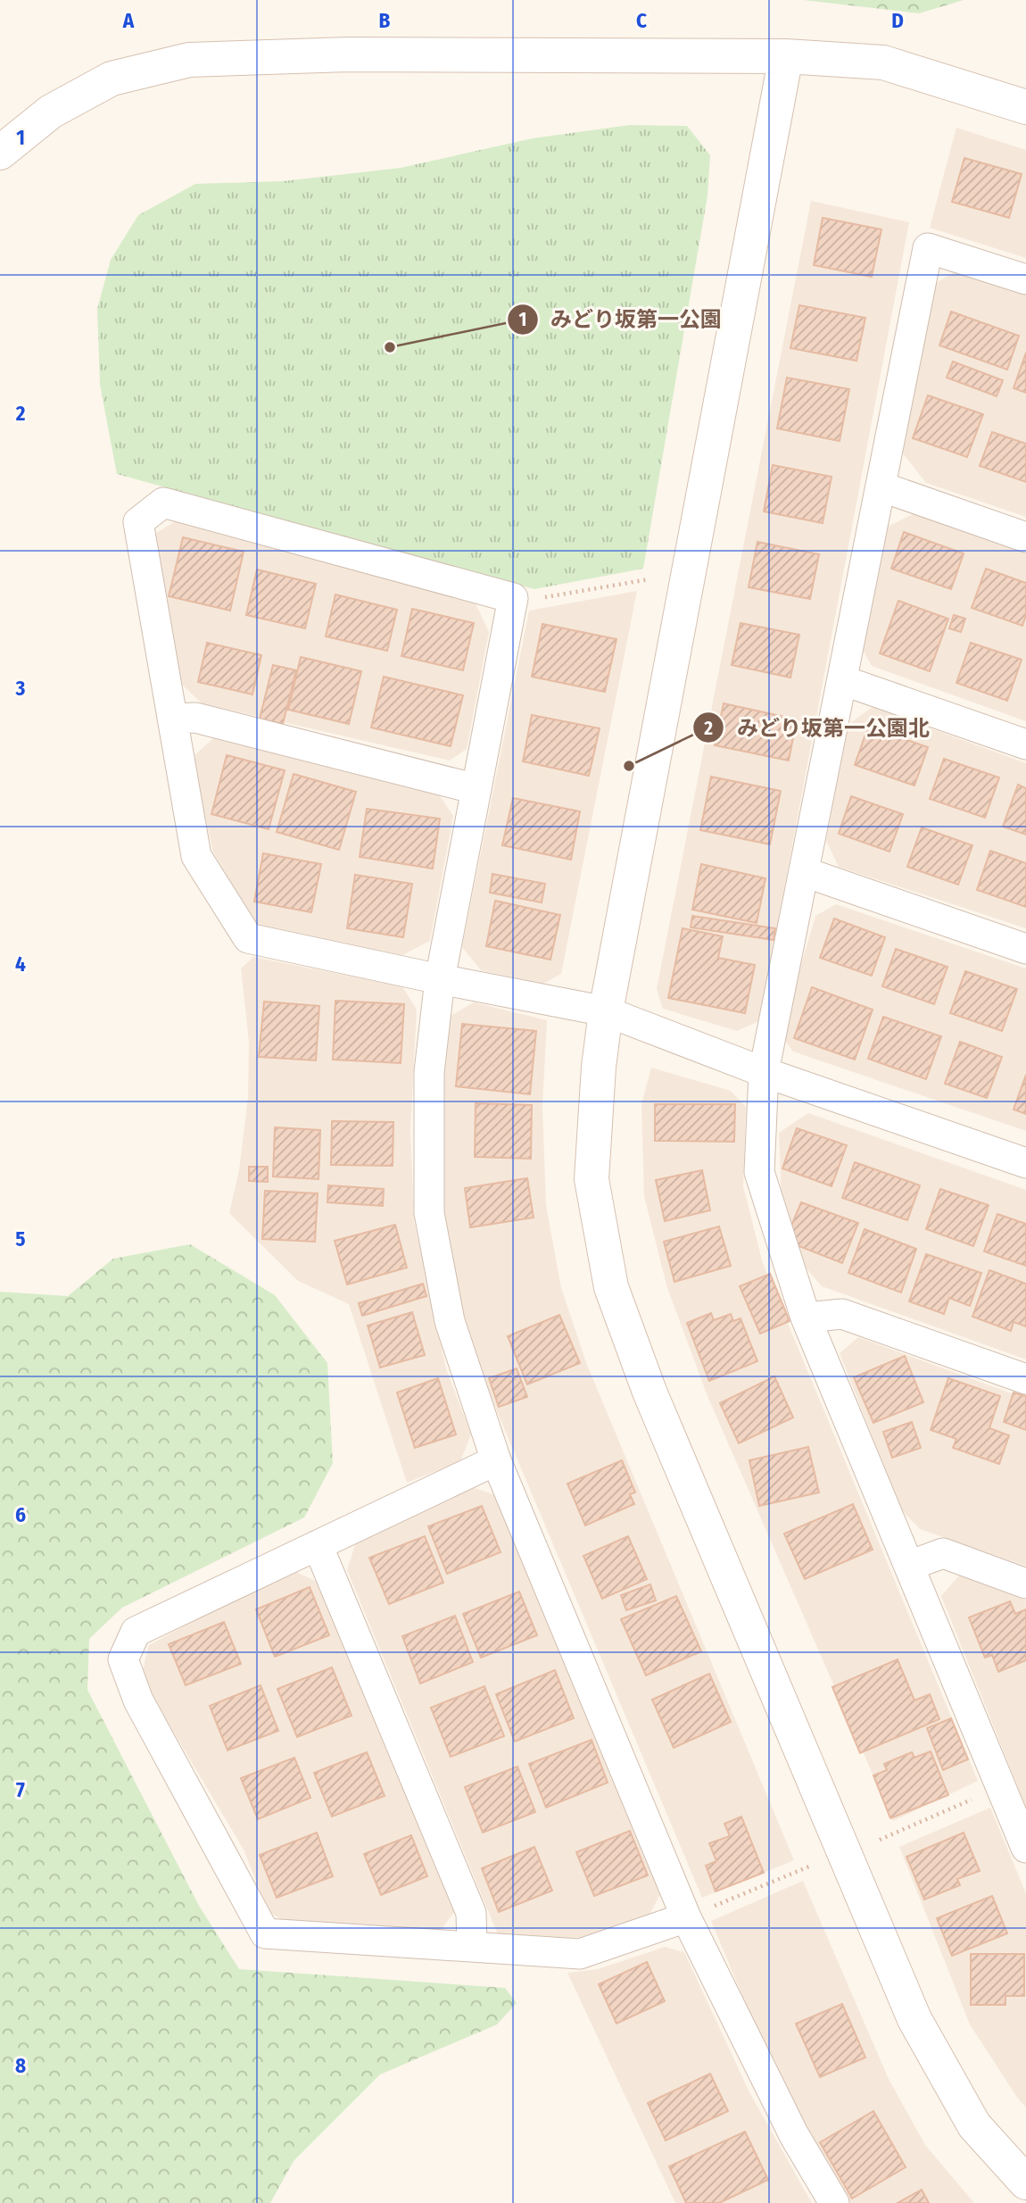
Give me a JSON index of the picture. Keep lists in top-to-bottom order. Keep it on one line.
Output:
{"places":["みどり坂第一公園","みどり坂第一公園北"],"grid":{"columns":["A","B","C","D"],"rows":["1","2","3","4","5","6","7","8"]}}
